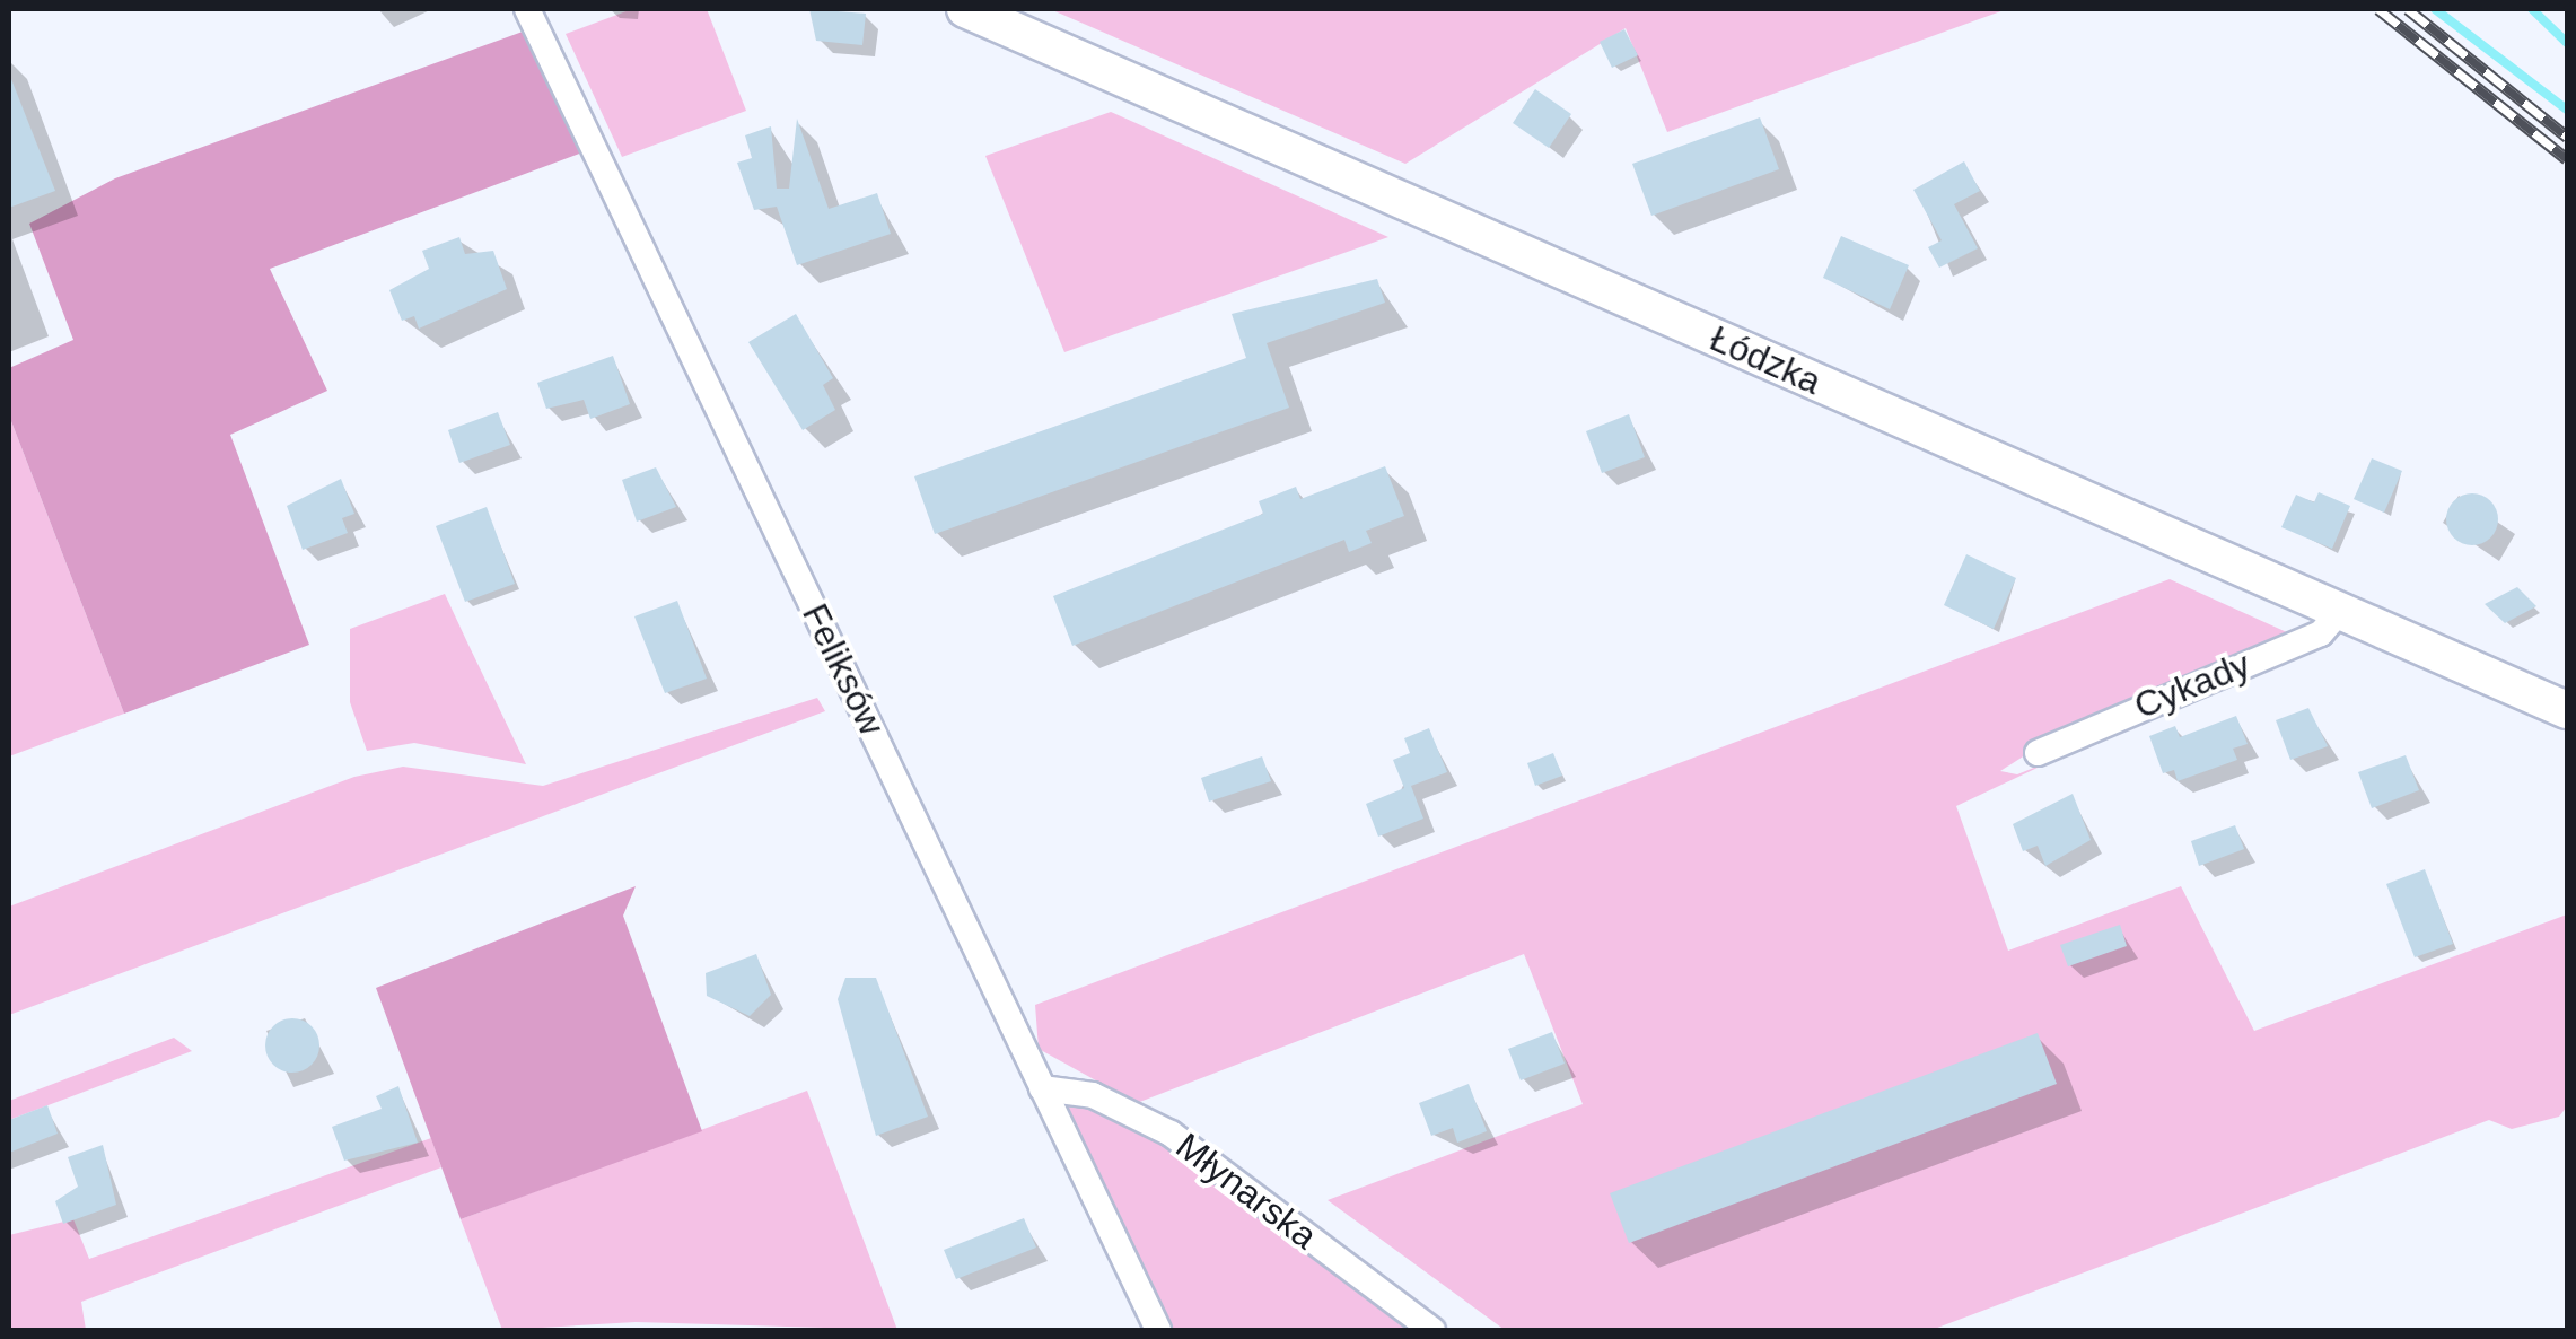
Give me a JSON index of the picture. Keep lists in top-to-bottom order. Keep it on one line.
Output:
{"streets":{"main road":["Łódzka"],"street":["Feliksów","Cykady","Młynarska"]},"crossings":[["Łódzka","Cykady"],["Feliksów","Młynarska"]]}
